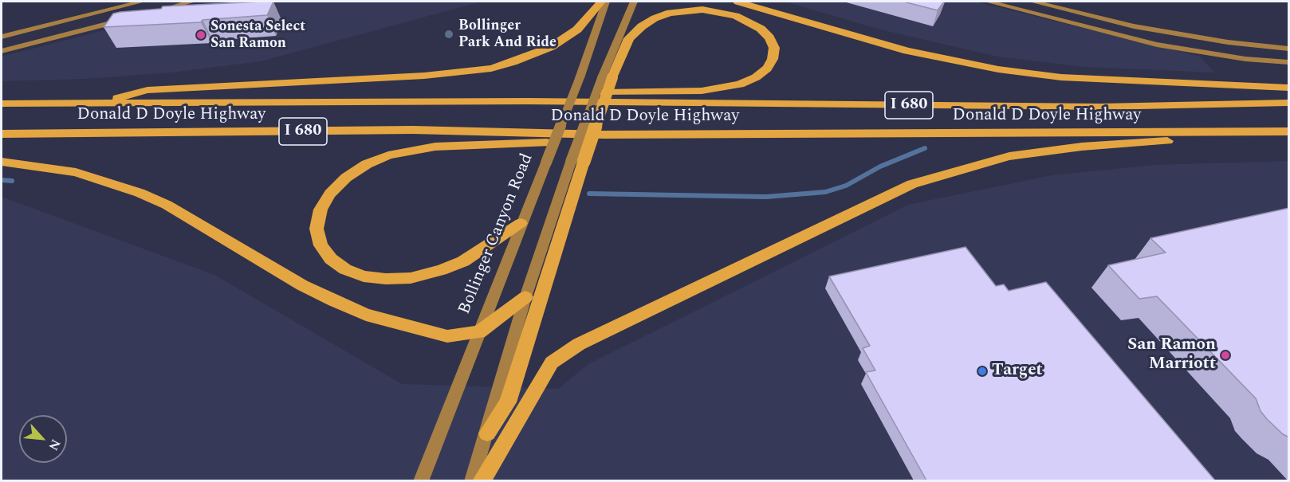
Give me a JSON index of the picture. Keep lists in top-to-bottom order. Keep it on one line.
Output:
{"streets":{"highway":["I 680","Donald D Doyle Highway"],"main road":["Bollinger Canyon Road"]},"places":["Bollinger Park And Ride","Sonesta Select San Ramon","San Ramon Marriott","Target"],"north":"bottom right"}
